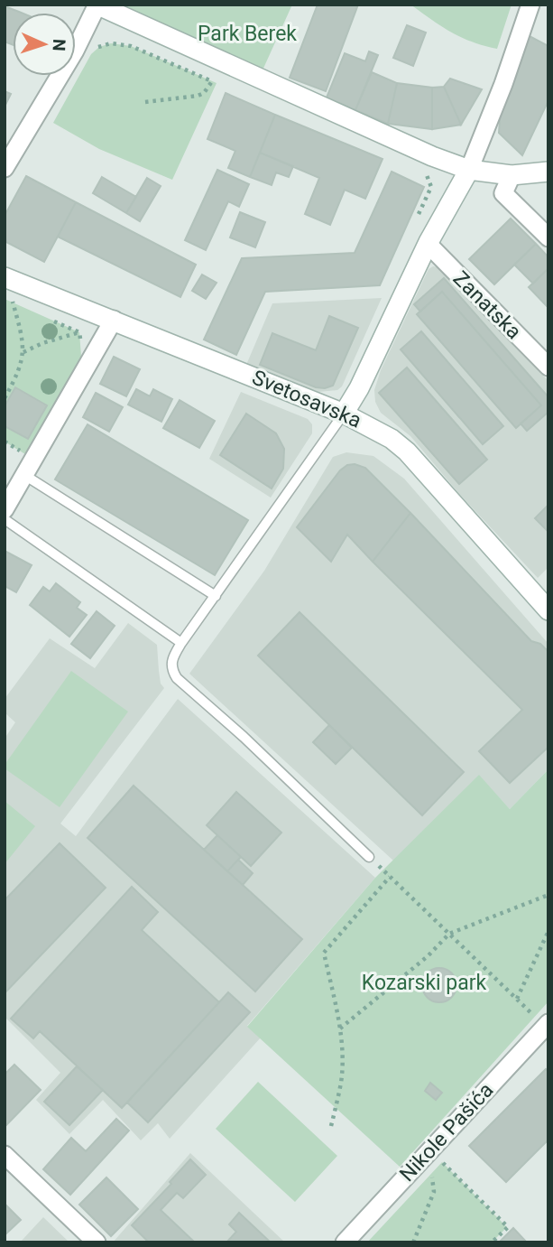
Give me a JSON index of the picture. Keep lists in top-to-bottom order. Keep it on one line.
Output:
{"streets":{"street":["Zanatska","Svetosavska","Nikole Pašića"]},"parks":["Park Berek","Kozarski park"],"north":"right"}
